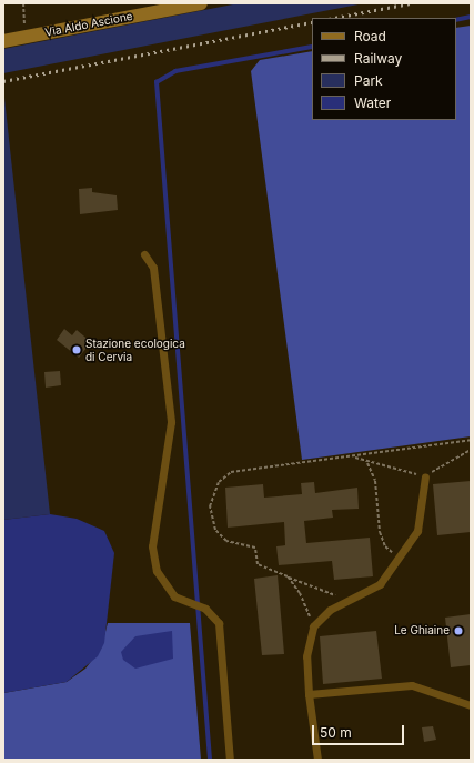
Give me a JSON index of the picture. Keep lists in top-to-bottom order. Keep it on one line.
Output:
{"streets":{"street":["Via Aldo Ascione"]},"places":["Stazione ecologica di Cervia","Le Ghiaine"],"legend":["Road","Railway","Park","Water"],"scale_bar":"50 m"}
